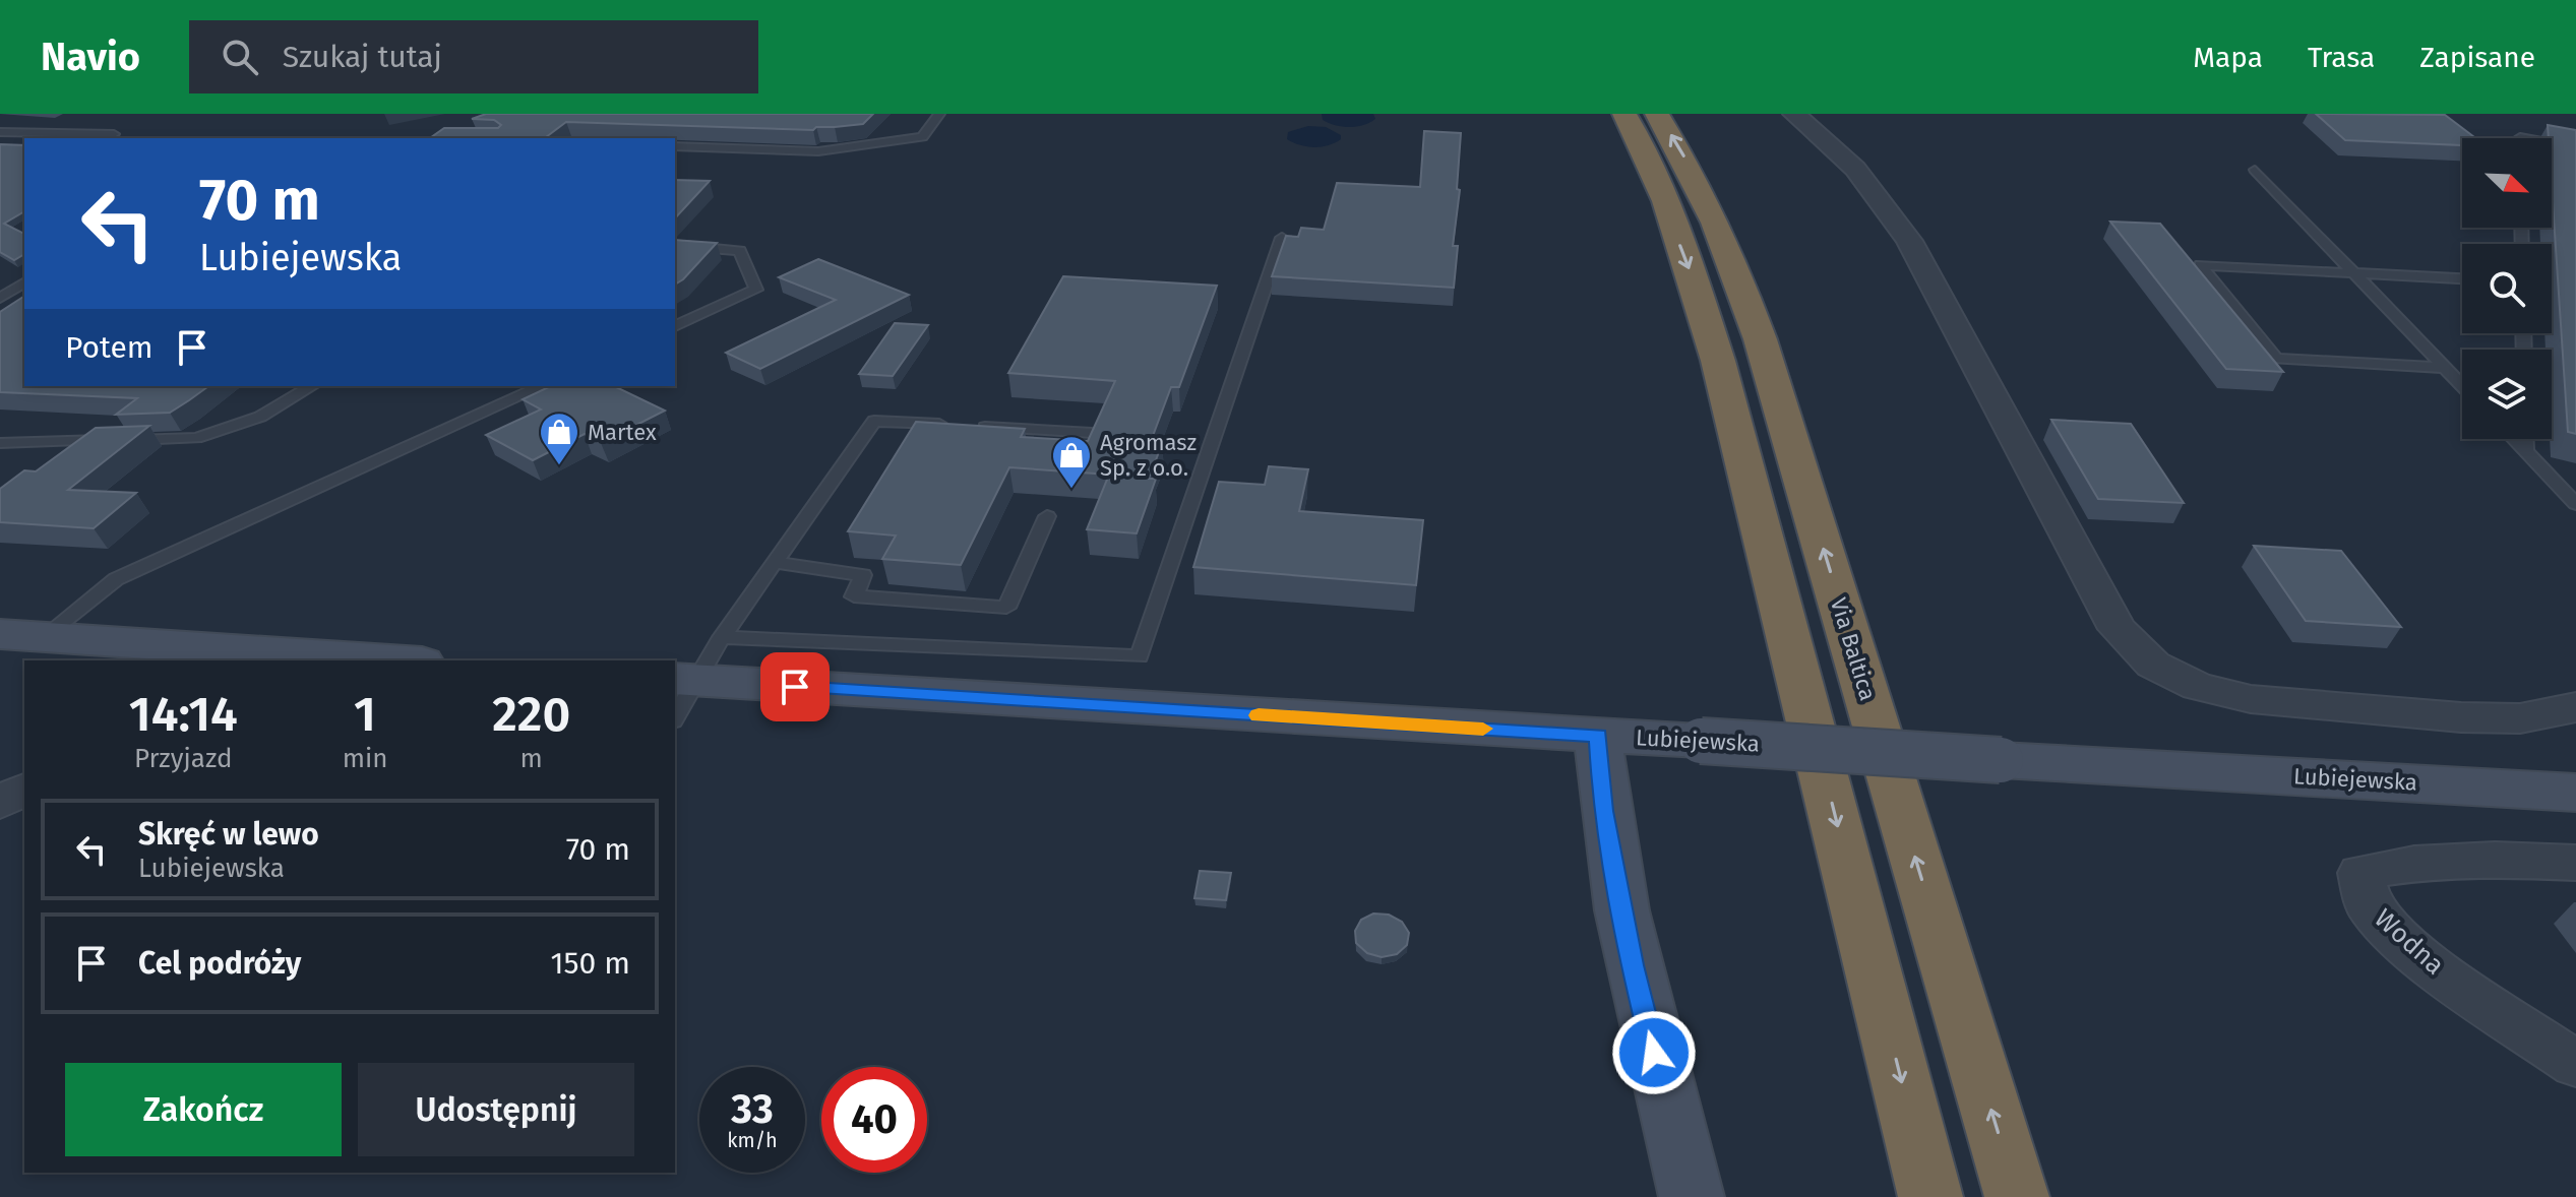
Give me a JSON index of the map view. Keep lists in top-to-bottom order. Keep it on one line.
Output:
{"streets":{"highway":["Via Baltica"],"main road":["Lubiejewska"],"street":["Wodna"]},"places":{"shop":["Martex","Agromasz Sp. z o.o."]},"north":"bottom right","page":{"header":"Navio","search":"Szukaj tutaj","nav":["Mapa","Trasa","Zapisane"],"turn":["70 m","Lubiejewska"],"then":"Potem","eta":["14:14","Przyjazd","1","min","220","m"],"list":[{"name":"Skręć w lewo","note":"Lubiejewska","value":"70 m"},{"name":"Cel podróży","value":"150 m"}],"buttons":["Zakończ","Udostępnij"],"speed":"33 km/h","limit":"40"}}
